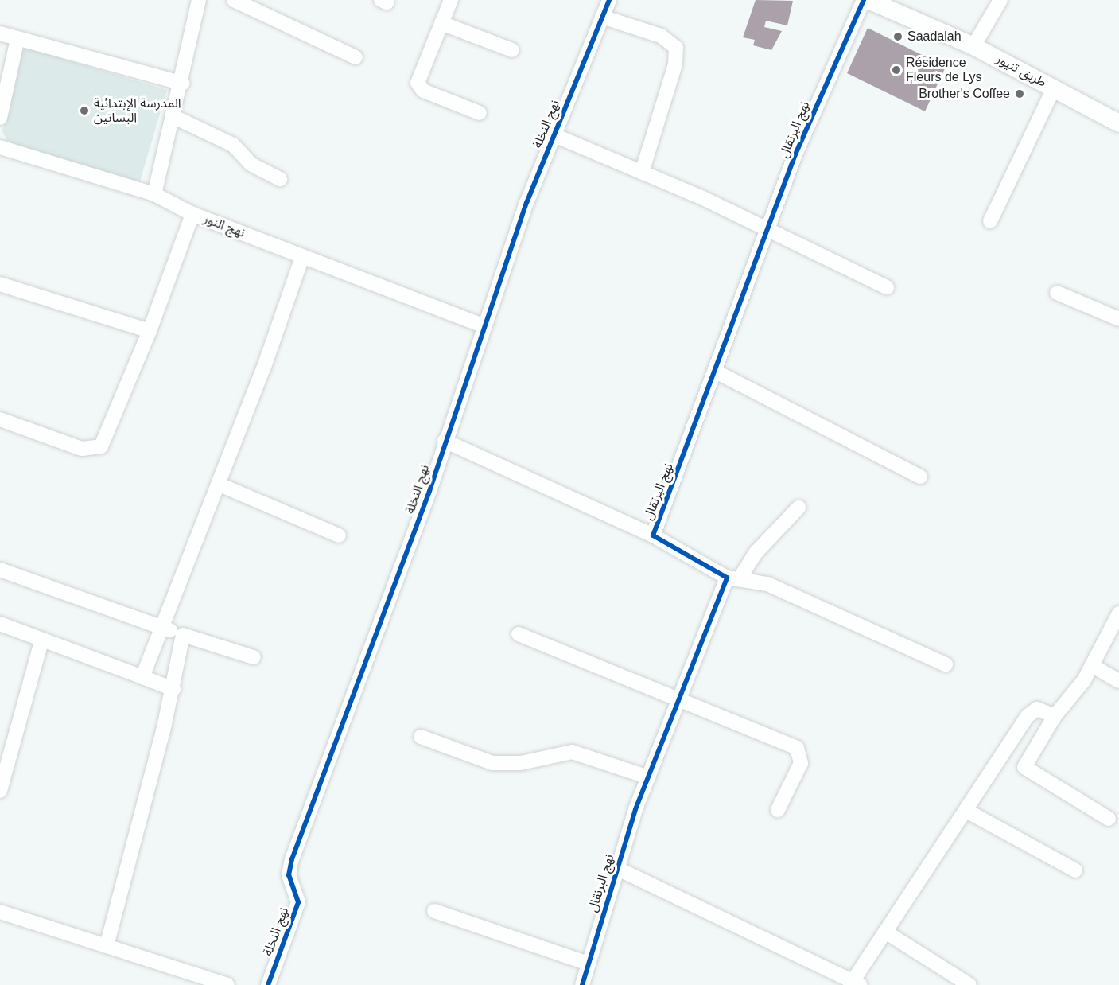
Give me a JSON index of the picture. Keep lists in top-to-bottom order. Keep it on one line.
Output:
{"streets":{"main road":["طريق تنيور"],"street":["نهج النخلة","نهج البرتقال","نهج النور"]},"crossings":[["نهج النخلة","نهج النور"]],"places":["Saadalah","Résidence Fleurs de Lys","Brother's Coffee","المدرسة الإبتدائية البساتين"]}
